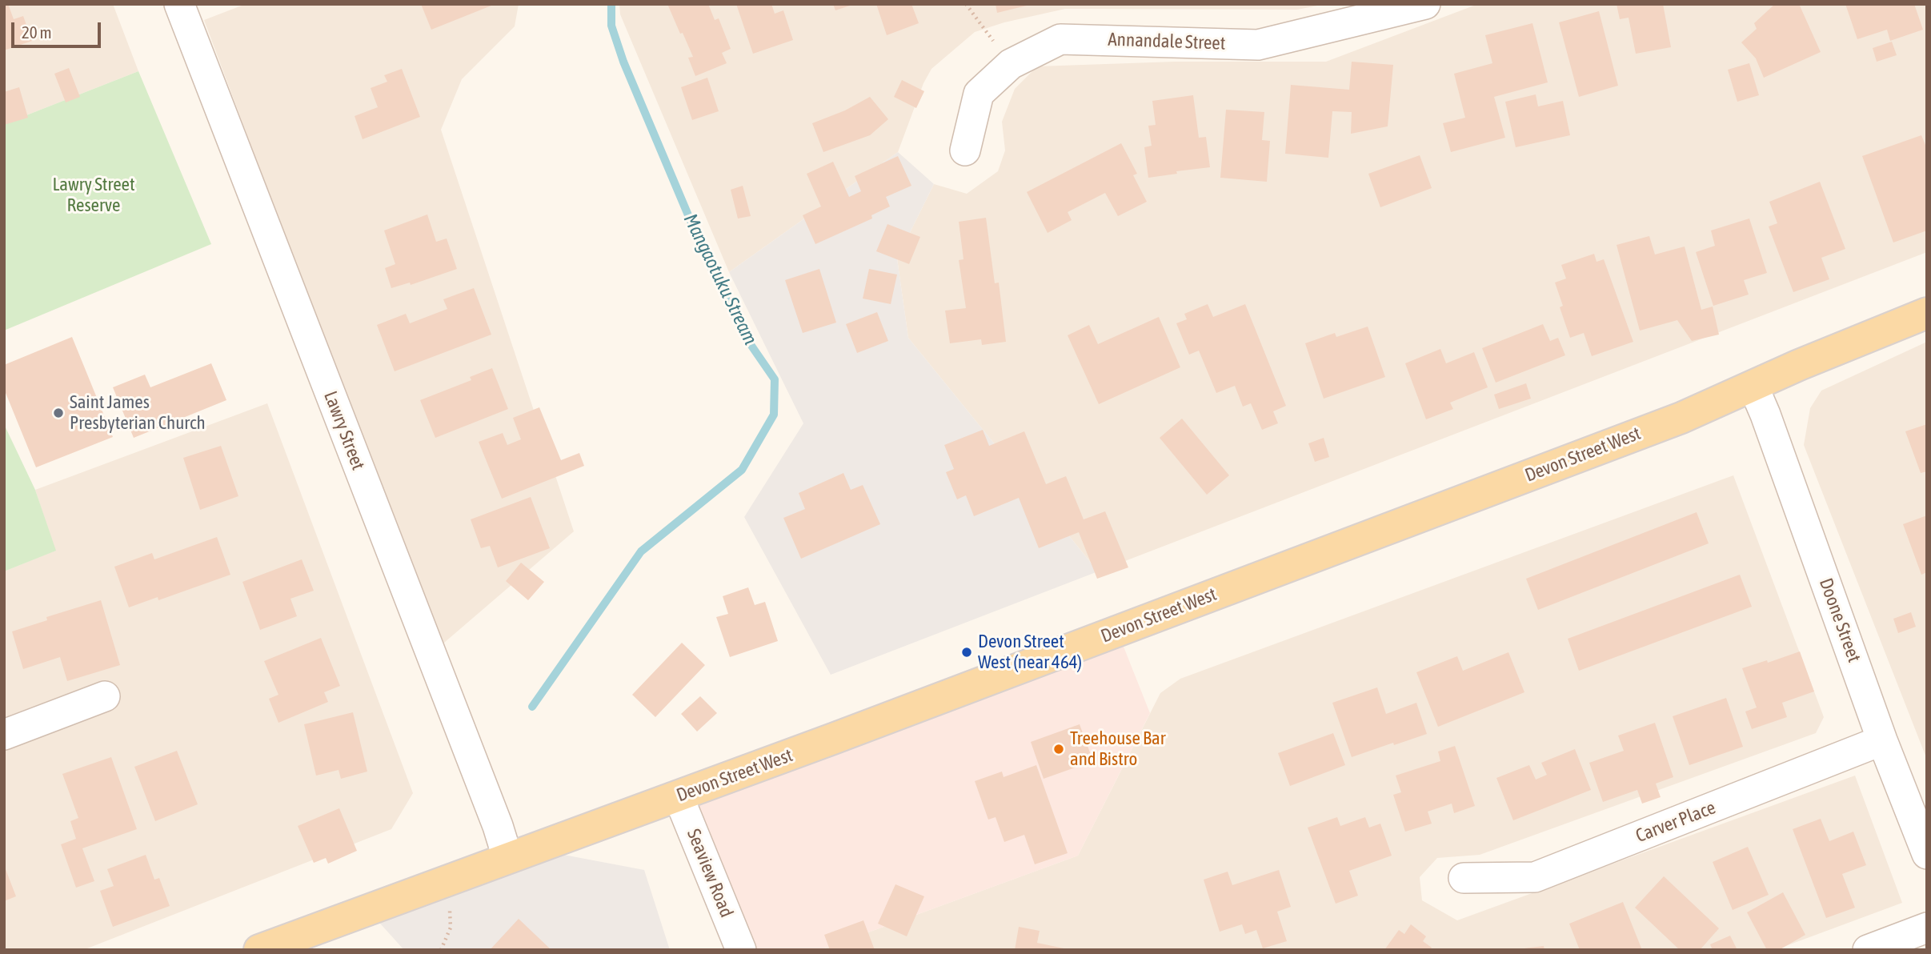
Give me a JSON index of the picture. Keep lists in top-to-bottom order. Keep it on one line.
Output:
{"streets":{"main road":["Devon Street West"],"street":["Annandale Street","Lawry Street","Doone Street","Carver Place","Seaview Road"]},"crossings":[["Lawry Street","Devon Street West"],["Devon Street West","Doone Street"],["Devon Street West","Seaview Road"],["Doone Street","Carver Place"]],"water":["Mangaotuku Stream"],"parks":["Lawry Street Reserve"],"places":["Saint James Presbyterian Church","Devon Street West (near 464)","Treehouse Bar and Bistro"],"scale_bar":"20 m"}
